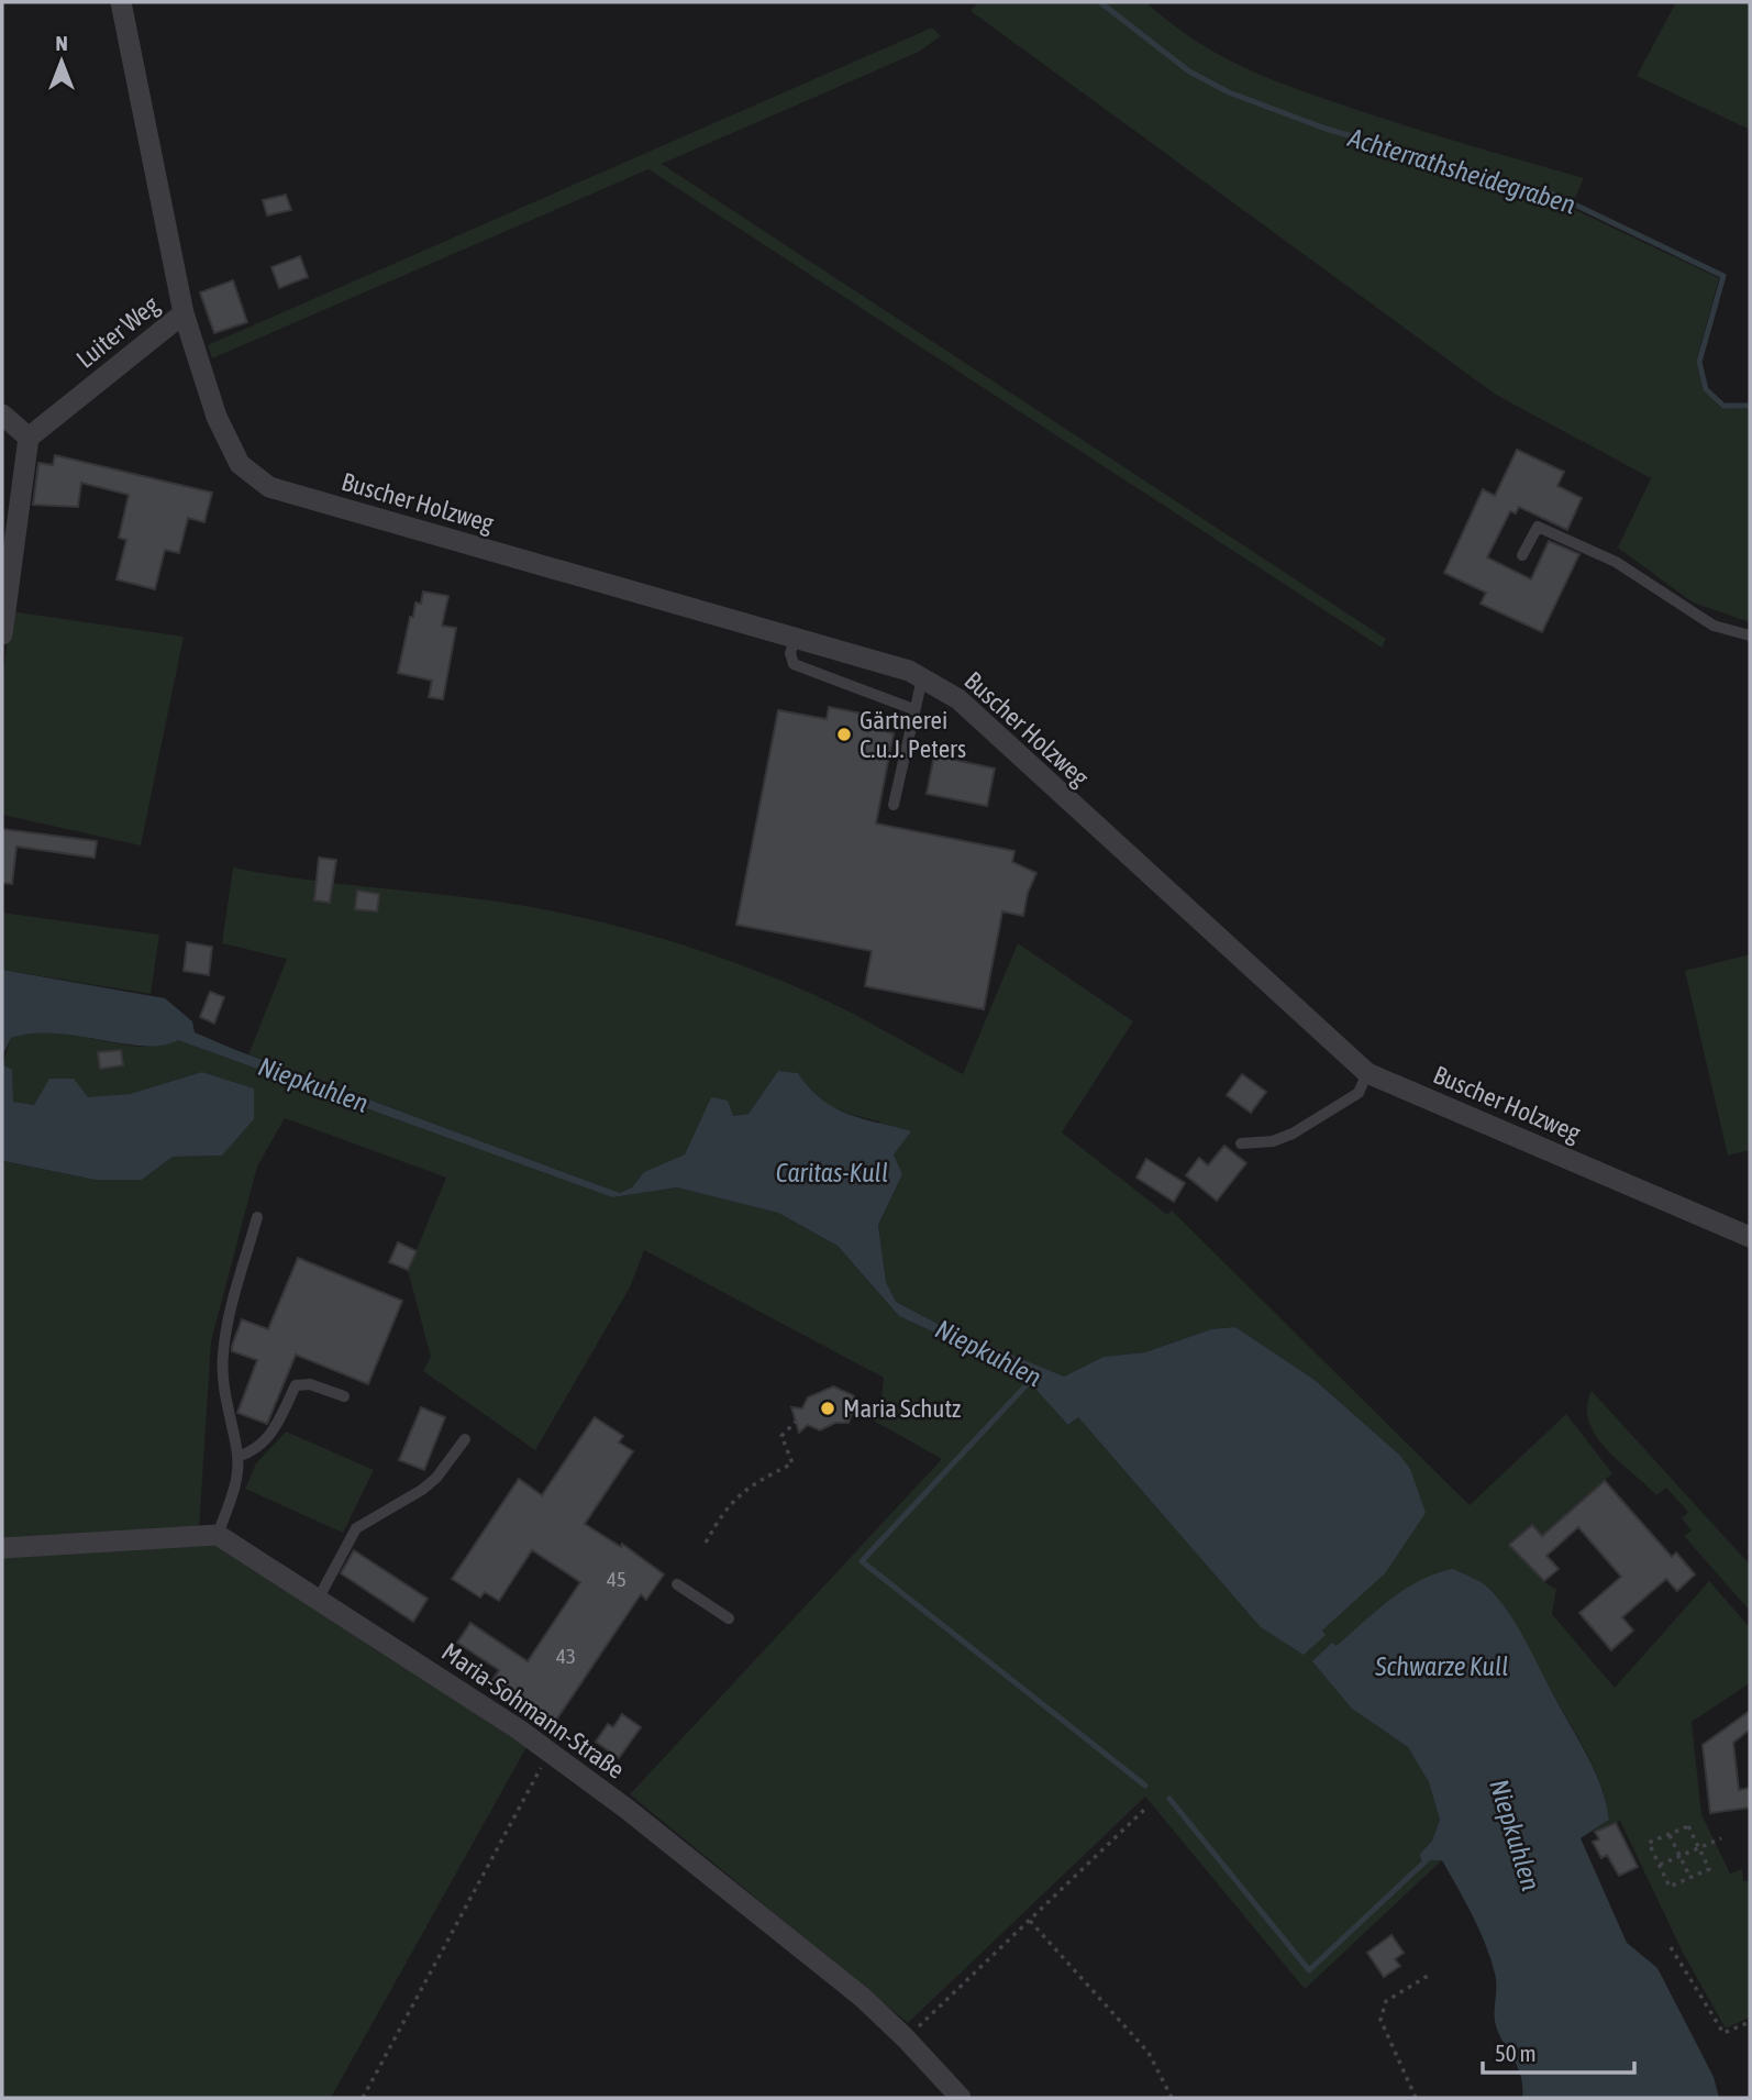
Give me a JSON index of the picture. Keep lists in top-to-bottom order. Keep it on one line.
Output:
{"streets":{"street":["Luiter Weg","Buscher Holzweg","Maria-Sohmann-Straße"]},"crossings":[["Luiter Weg","Buscher Holzweg"]],"water":["Achterrathsheidegraben","Niepkuhlen","Caritas-Kull","Schwarze Kull"],"places":["Gärtnerei C.u.J. Peters","Maria Schutz"],"house_numbers":["45","43"],"scale_bar":"50 m","north":"top"}
